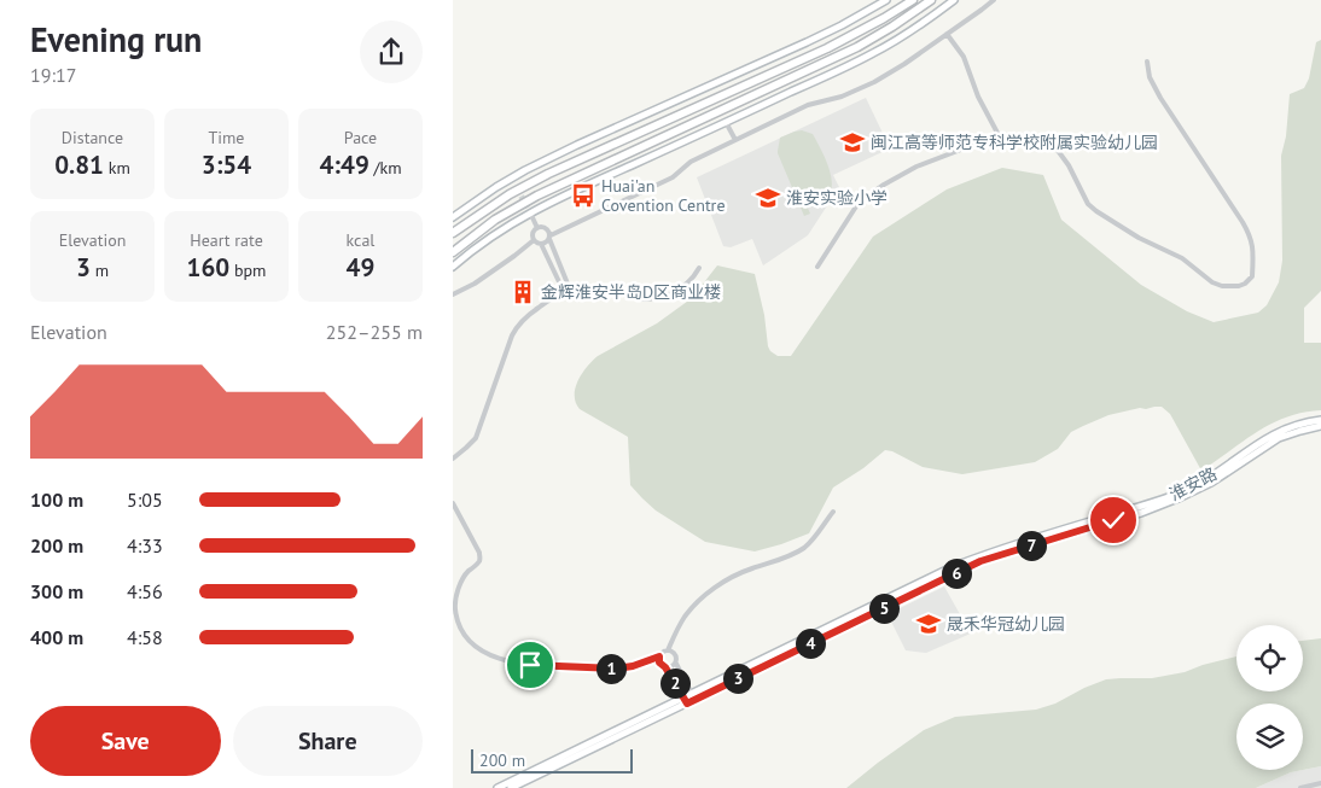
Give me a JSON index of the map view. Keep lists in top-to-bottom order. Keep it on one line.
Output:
{"streets":{"main road":["淮安路"]},"places":{"school or university":["闽江高等师范专科学校附属实验幼儿园","淮安实验小学","晟禾华冠幼儿园"],"bus stop":["Huai'an Covention Centre"],"building":["金辉淮安半岛D区商业楼"]},"scale_bar":"200 m","page":{"heading":["Evening run","19:17"],"stats":[["Distance","0.81 km"],["Time","3:54"],["Pace","4:49 /km"],["Elevation","3 m"],["Heart rate","160 bpm"],["kcal","49"]],"chart":["Elevation","252–255 m"],"list":[{"name":"100 m","note":"5:05"},{"name":"200 m","note":"4:33"},{"name":"300 m","note":"4:56"},{"name":"400 m","note":"4:58"}],"pins":["7","6","5","4","1","3","2"],"buttons":["Save","Share"],"scale":"200 m"}}
